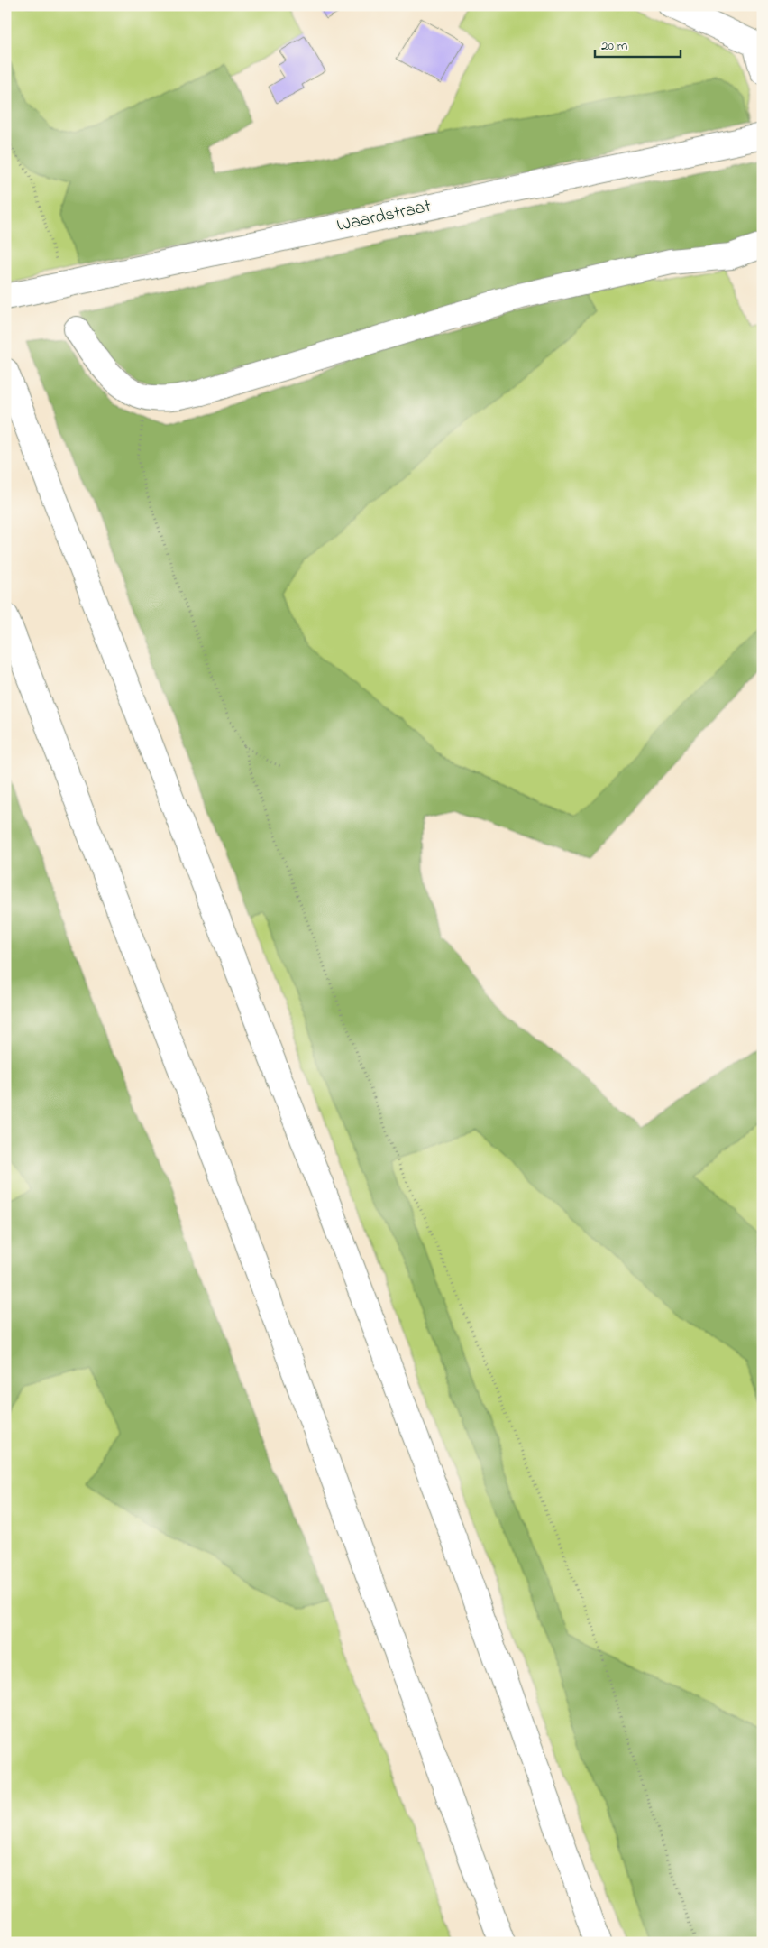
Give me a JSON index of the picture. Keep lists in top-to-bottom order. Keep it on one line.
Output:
{"streets":{"main road":["Waardstraat"]},"scale_bar":"20 m"}
